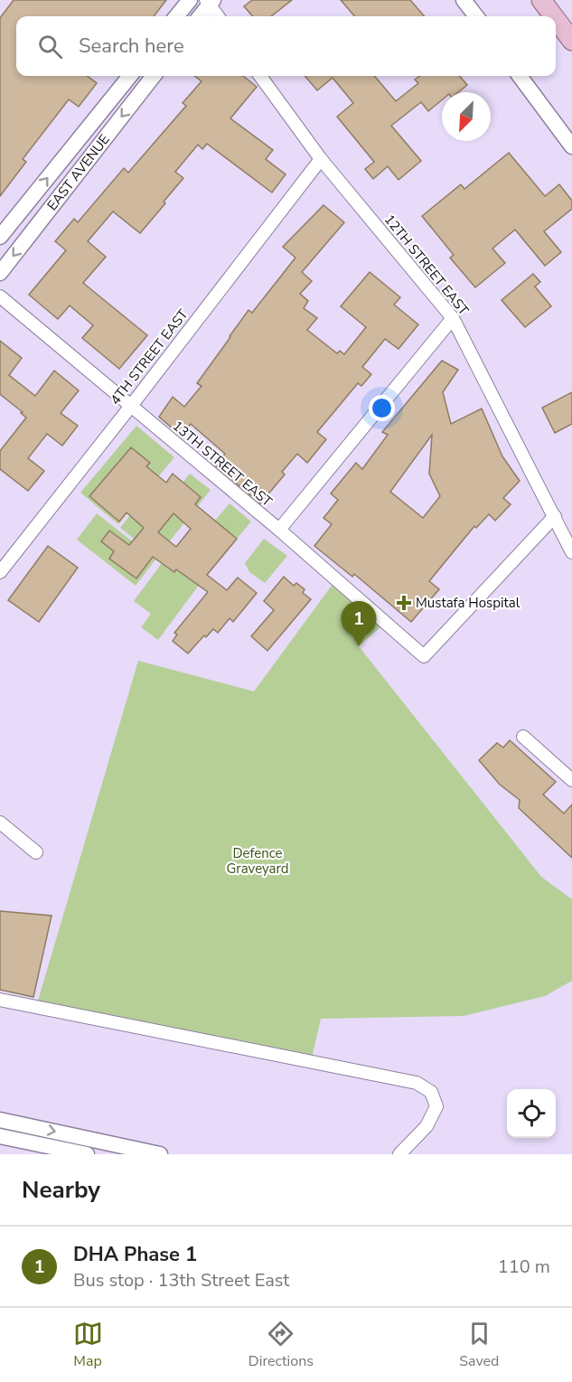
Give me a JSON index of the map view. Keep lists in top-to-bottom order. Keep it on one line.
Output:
{"streets":{"street":["EAST AVENUE","12TH STREET EAST","4TH STREET EAST","13TH STREET EAST"]},"crossings":[["12TH STREET EAST","4TH STREET EAST"],["12TH STREET EAST","13TH STREET EAST"],["4TH STREET EAST","13TH STREET EAST"]],"parks":["Defence Graveyard"],"places":{"health":["Mustafa Hospital"]},"north":"bottom left","page":{"search":"Search here","pins":"1","heading":"Nearby","list":[{"mark":"1","name":"DHA Phase 1","note":"Bus stop · 13th Street East","value":"110 m"}],"nav":["Map","Directions","Saved"]}}
